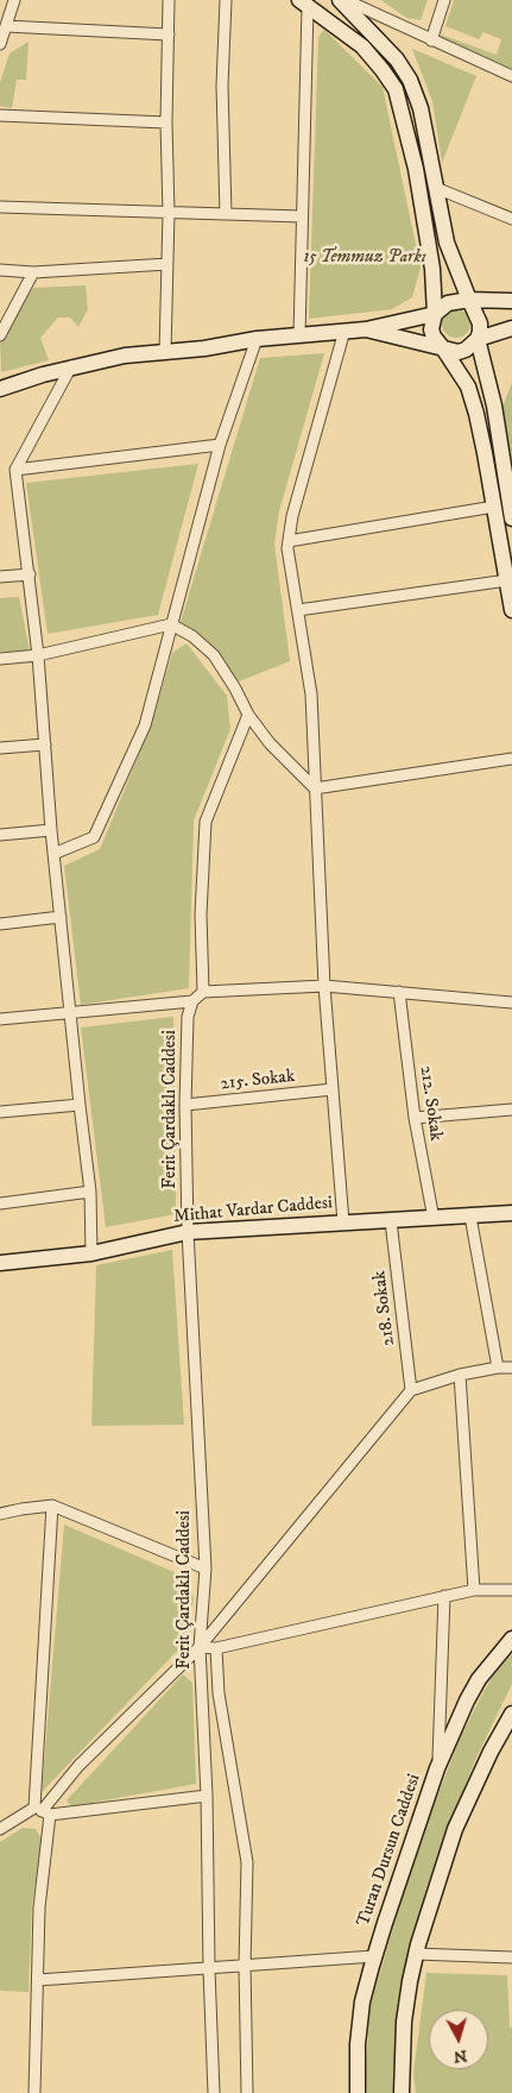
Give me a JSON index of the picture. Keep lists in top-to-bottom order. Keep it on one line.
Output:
{"streets":{"main road":["Mithat Vardar Caddesi","Turan Dursun Caddesi"],"street":["215. Sokak","212. Sokak","Ferit Çardaklı Caddesi","218. Sokak"]},"crossings":[["215. Sokak","Ferit Çardaklı Caddesi"],["212. Sokak","Mithat Vardar Caddesi"],["Ferit Çardaklı Caddesi","Mithat Vardar Caddesi"],["Mithat Vardar Caddesi","218. Sokak"]],"parks":["15 Temmuz Parkı"],"north":"bottom"}
